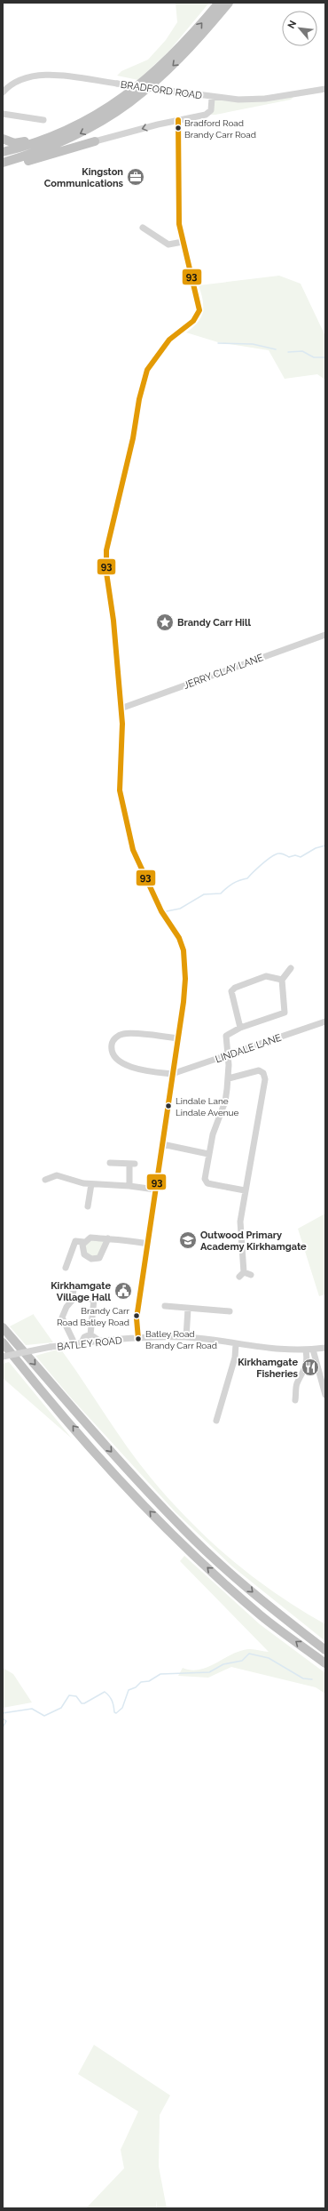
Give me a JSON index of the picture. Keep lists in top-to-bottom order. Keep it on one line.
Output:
{"streets":{"street":["BRADFORD ROAD","JERRY CLAY LANE","LINDALE LANE","BATLEY ROAD"]},"places":{"other":["Bradford Road Brandy Carr Road","Lindale Lane Lindale Avenue","Brandy Carr Road Batley Road","Batley Road Brandy Carr Road"],"office":["Kingston Communications"],"place":["Brandy Carr Hill"],"school or university":["Outwood Primary Academy Kirkhamgate"],"public building":["Kirkhamgate Village Hall"],"restaurant":["Kirkhamgate Fisheries"]},"lines":["transit line 93"],"north":"top left"}
